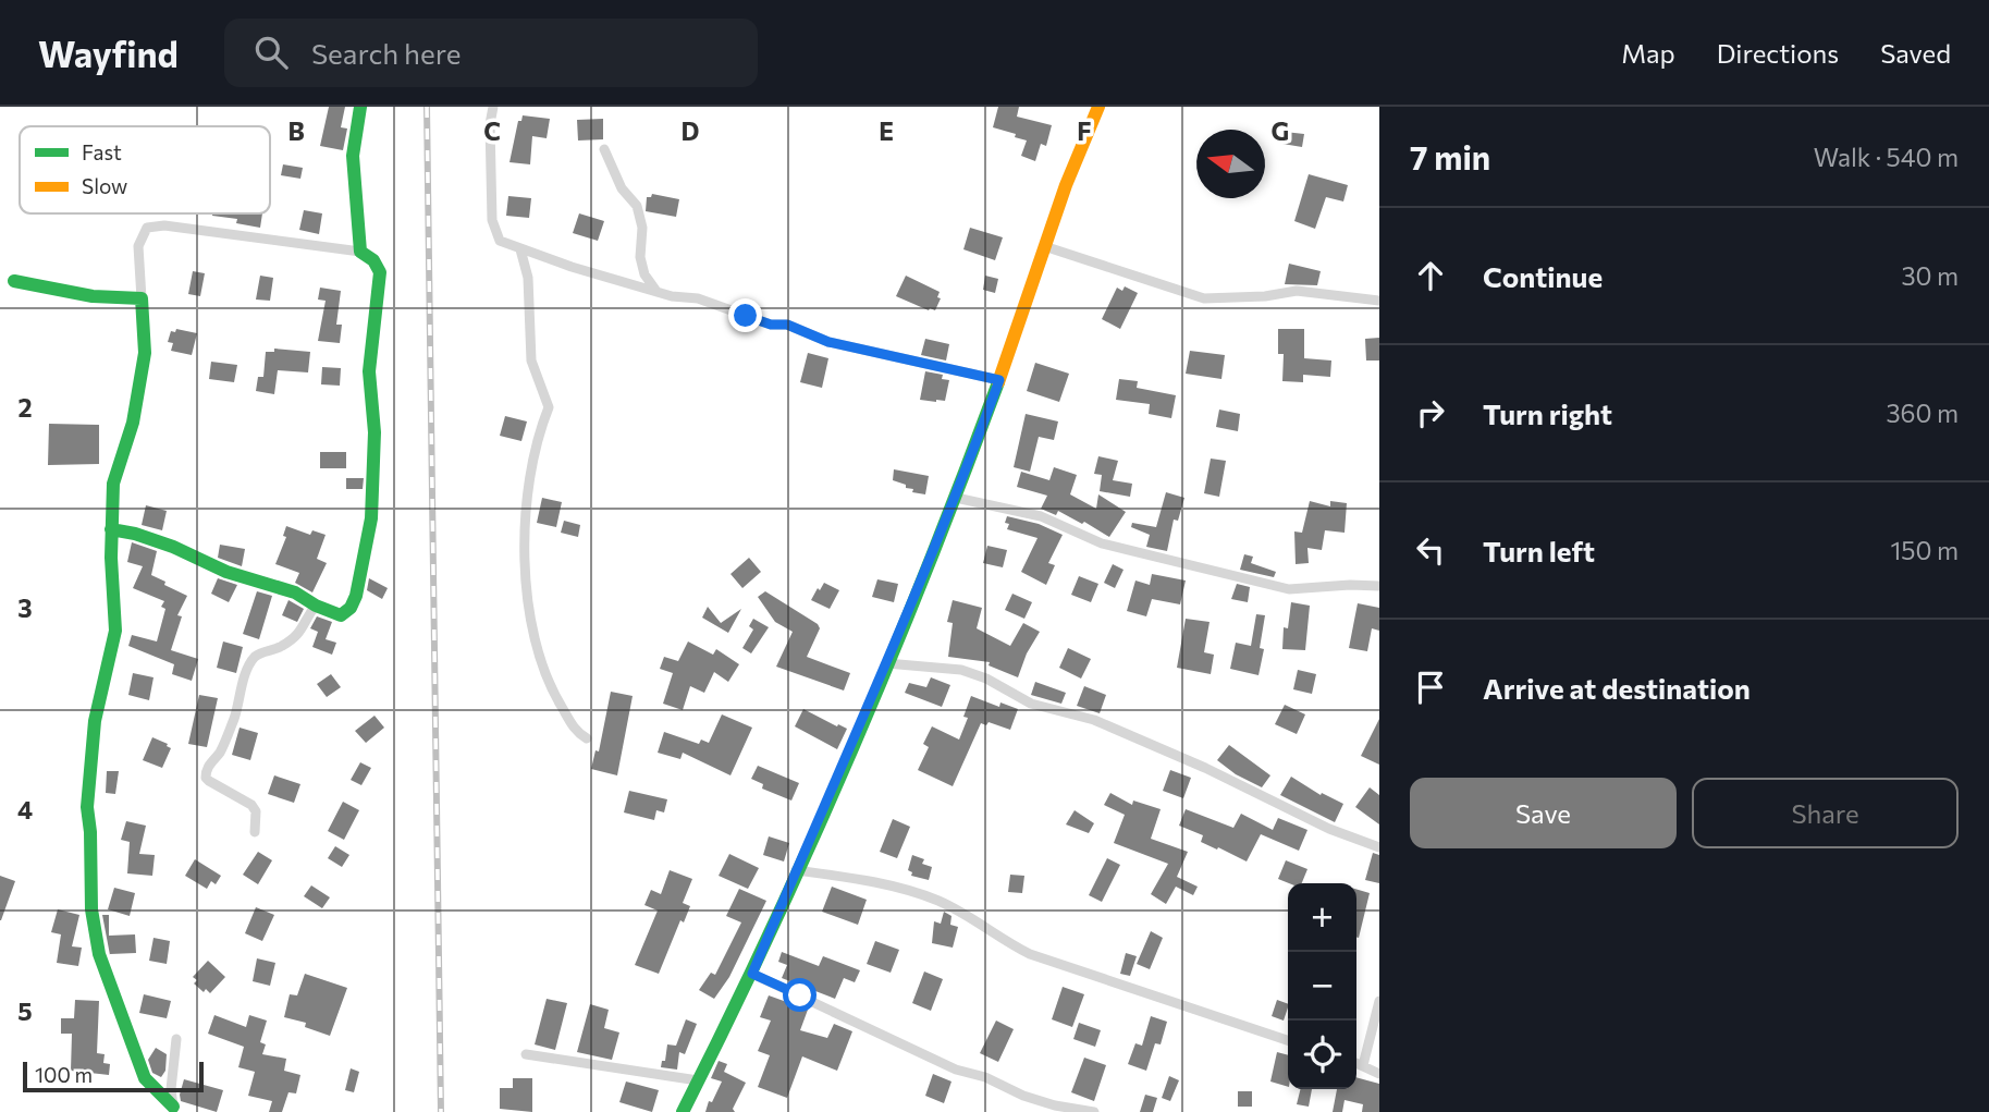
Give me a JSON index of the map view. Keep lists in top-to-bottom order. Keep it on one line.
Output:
{"legend":["Fast","Slow"],"scale_bar":"100 m","north":"left","page":{"header":"Wayfind","search":"Search here","nav":["Map","Directions","Saved"],"heading":["7 min","Walk · 540 m"],"list":[["Continue","30 m"],["Turn right","360 m"],["Turn left","150 m"],"Arrive at destination"],"buttons":["Save","Share"],"map_buttons":["+","−"],"scale":"100 m"},"grid":{"columns":["B","C","D","E","F","G"],"rows":["2","3","4","5"]}}
